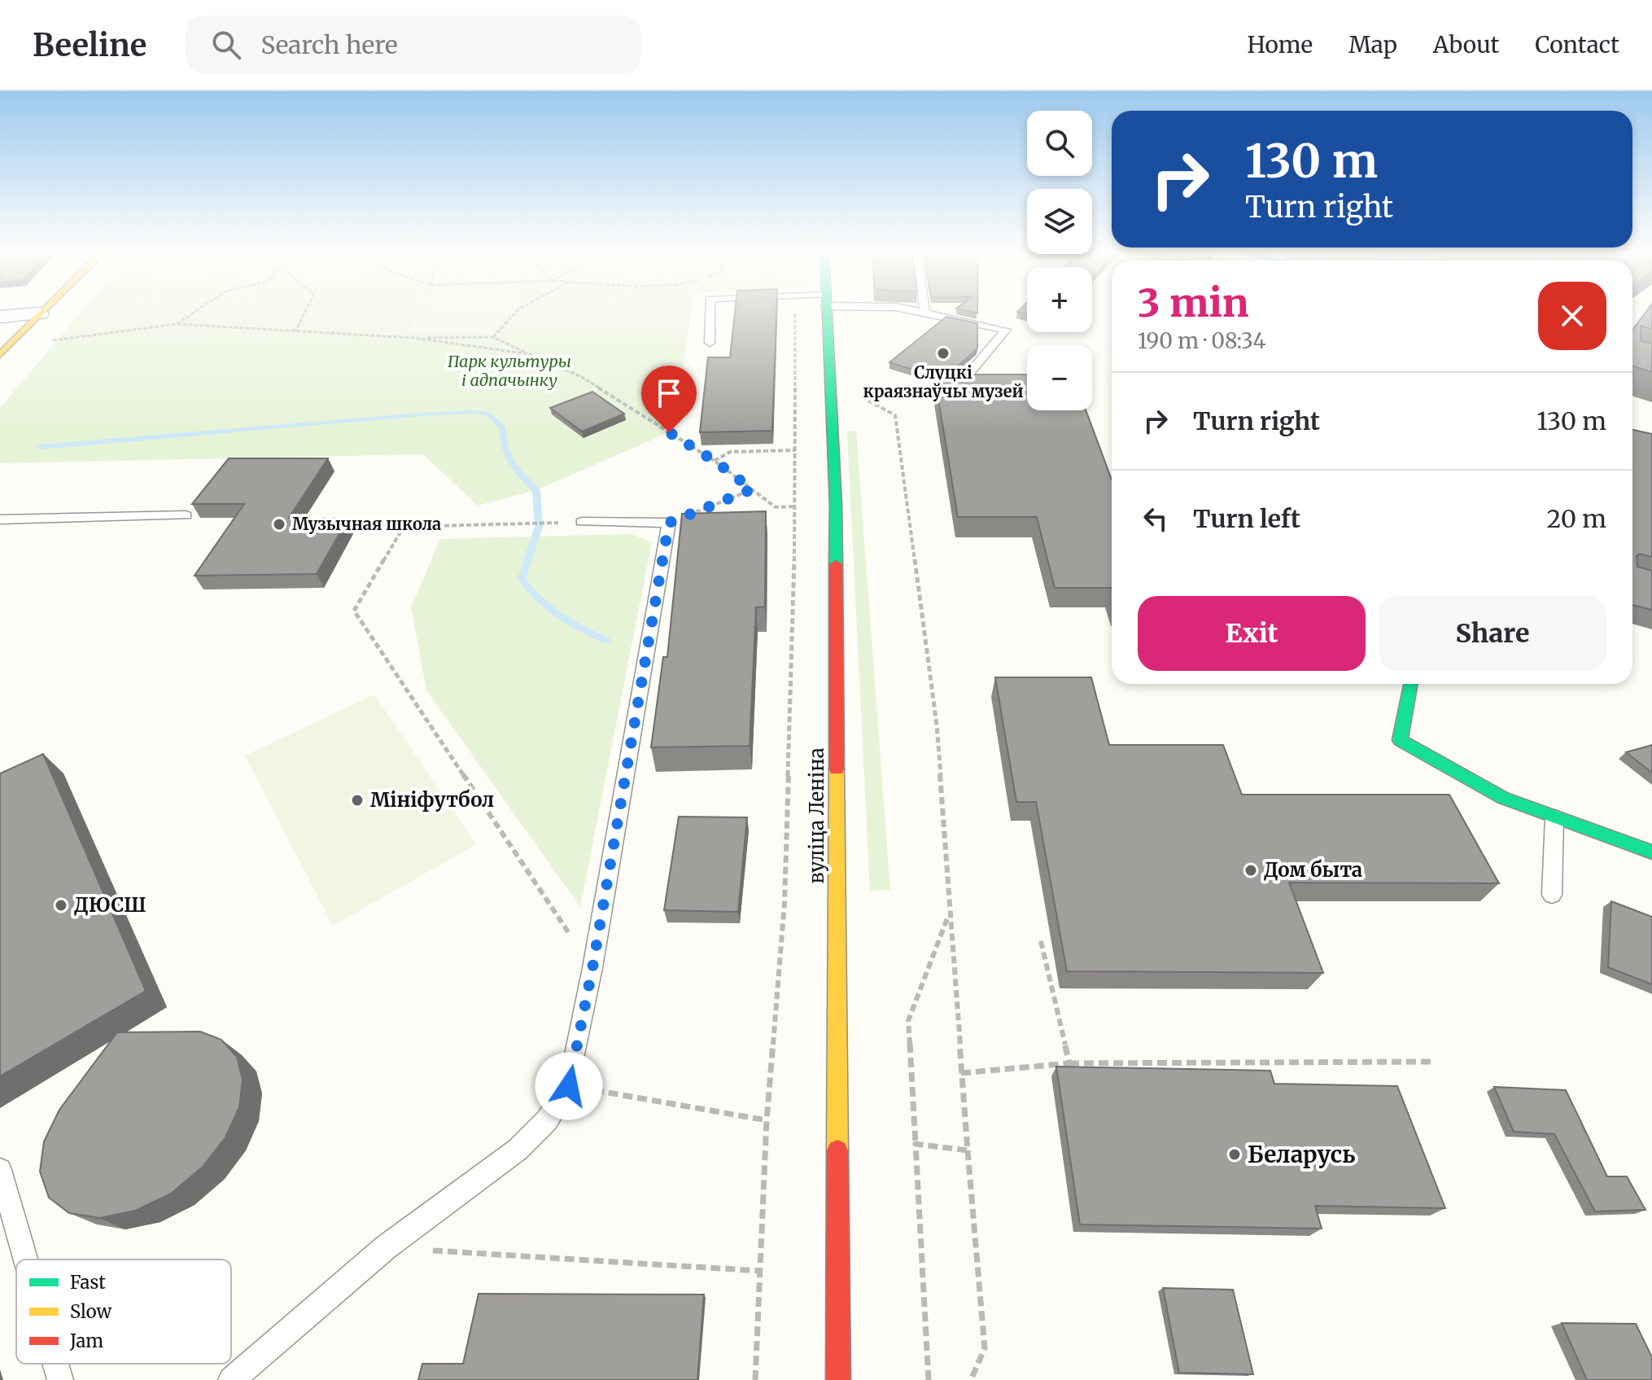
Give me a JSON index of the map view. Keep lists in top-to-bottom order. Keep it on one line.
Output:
{"streets":{"main road":["вуліца Леніна"]},"parks":["Парк культуры і адпачынку"],"places":["Слуцкі краязнаўчы музей","Музычная школа","Мініфутбол","Дом быта","ДЮСШ","Беларусь"],"legend":["Fast","Slow","Jam"],"page":{"header":"Beeline","search":"Search here","nav":["Home","Map","About","Contact"],"map_buttons":["+","−"],"turn":["130 m","Turn right"],"heading":["3 min","190 m · 08:34"],"list":[{"name":"Turn right","value":"130 m"},{"name":"Turn left","value":"20 m"}],"buttons":["Exit","Share"]}}
